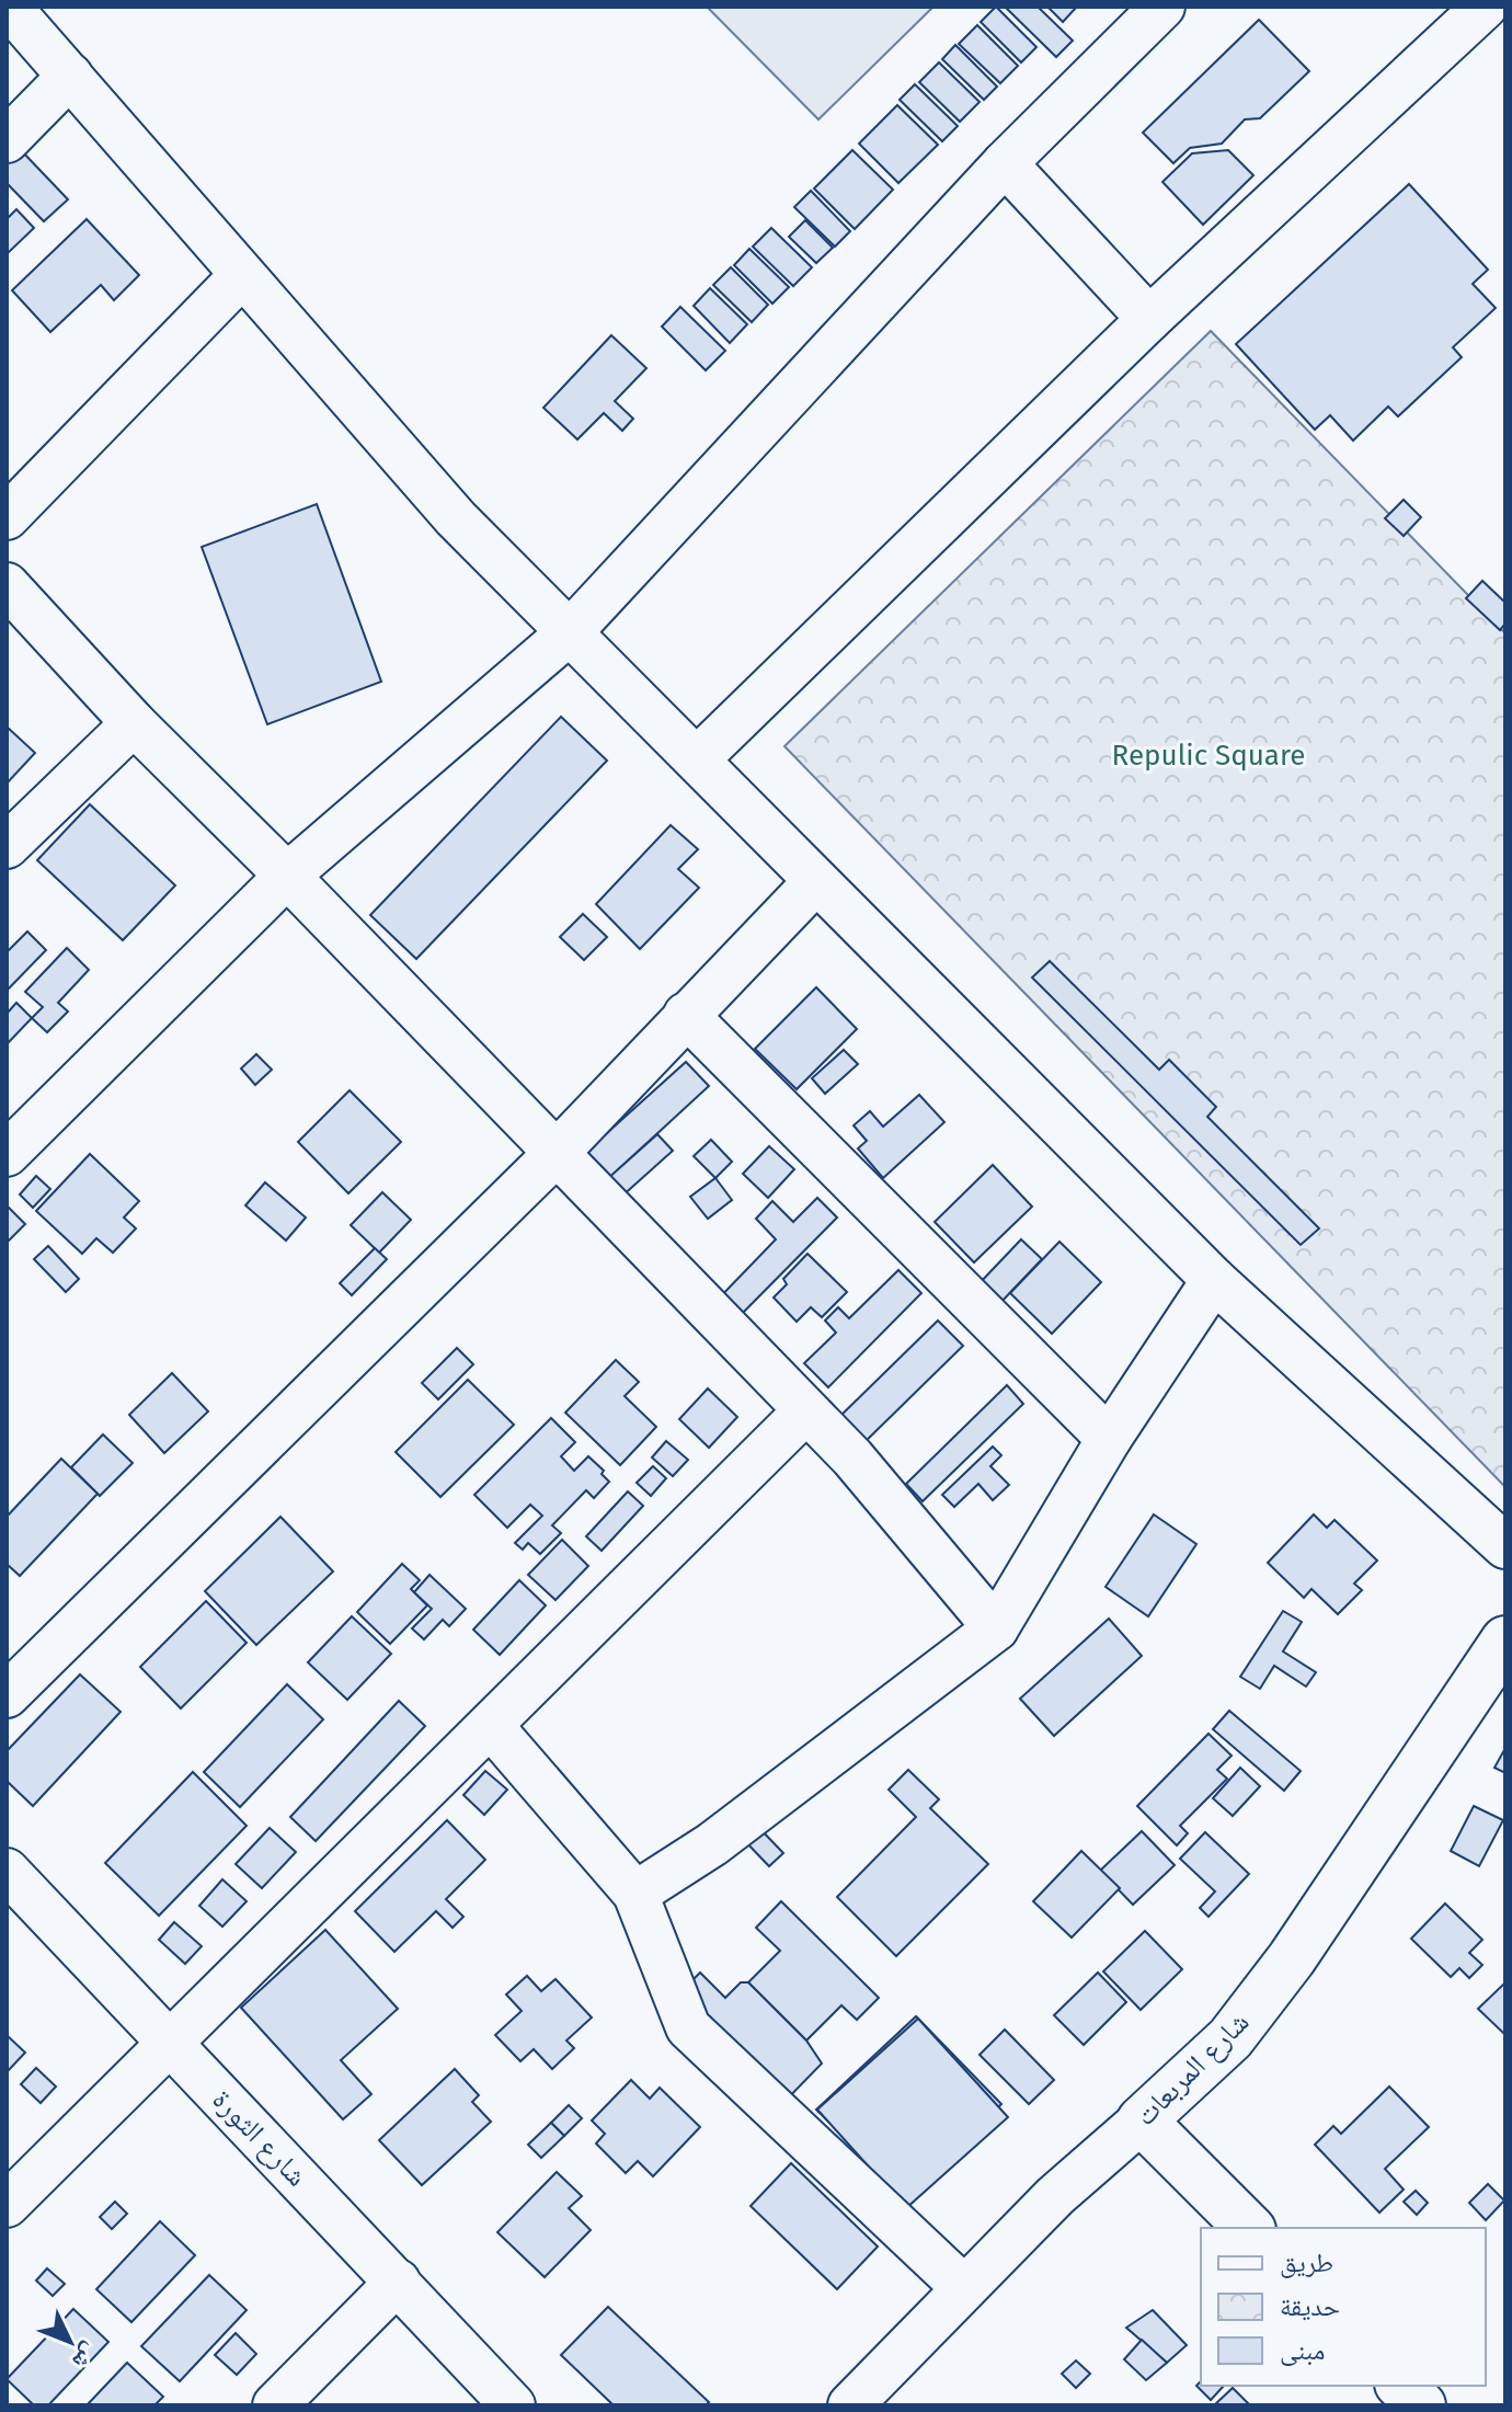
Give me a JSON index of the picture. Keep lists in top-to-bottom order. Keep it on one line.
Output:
{"streets":{"main road":["شارع المربعات"],"street":["شارع الثورة"]},"parks":["Repulic Square"],"legend":["طريق","حديقة","مبنى"],"north":"bottom right"}
